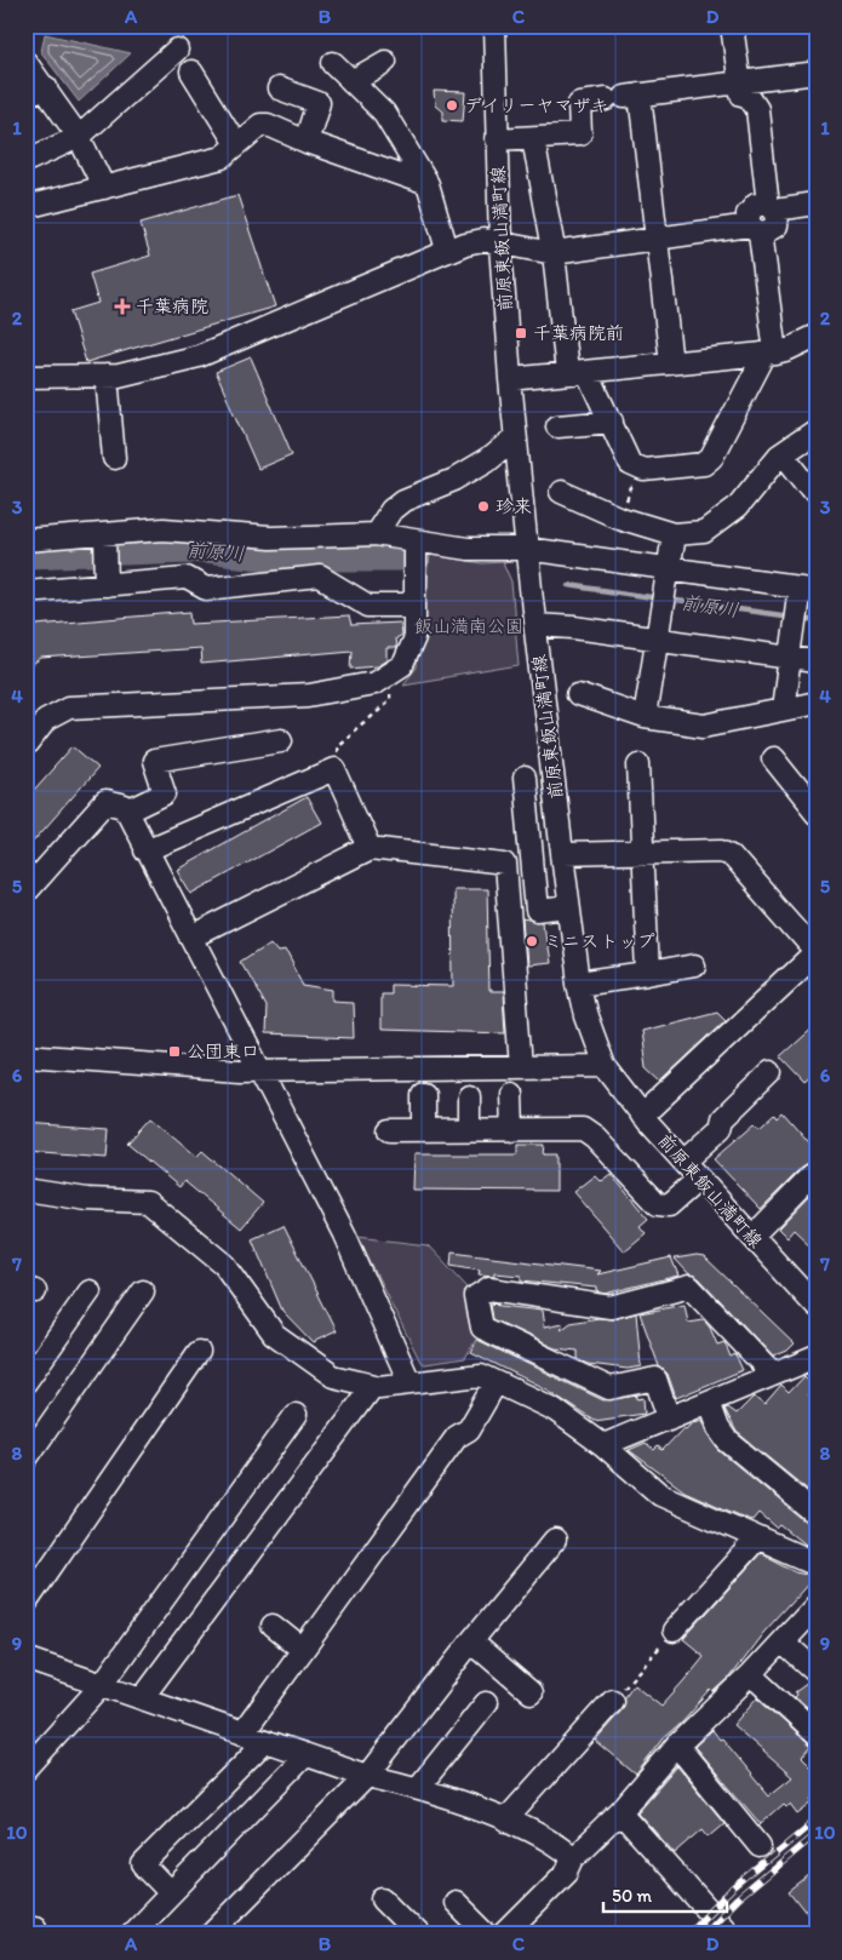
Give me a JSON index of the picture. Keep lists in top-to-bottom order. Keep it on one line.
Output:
{"streets":{"street":["前原東飯山満町線"]},"water":["前原川"],"parks":["飯山満南公園"],"places":{"other":["デイリーヤマザキ","珍来","ミニストップ"],"health":["千葉病院"],"transit":["千葉病院前","公団東口"]},"scale_bar":"50 m","grid":{"columns":["A","B","C","D"],"rows":["1","2","3","4","5","6","7","8","9","10"]}}
